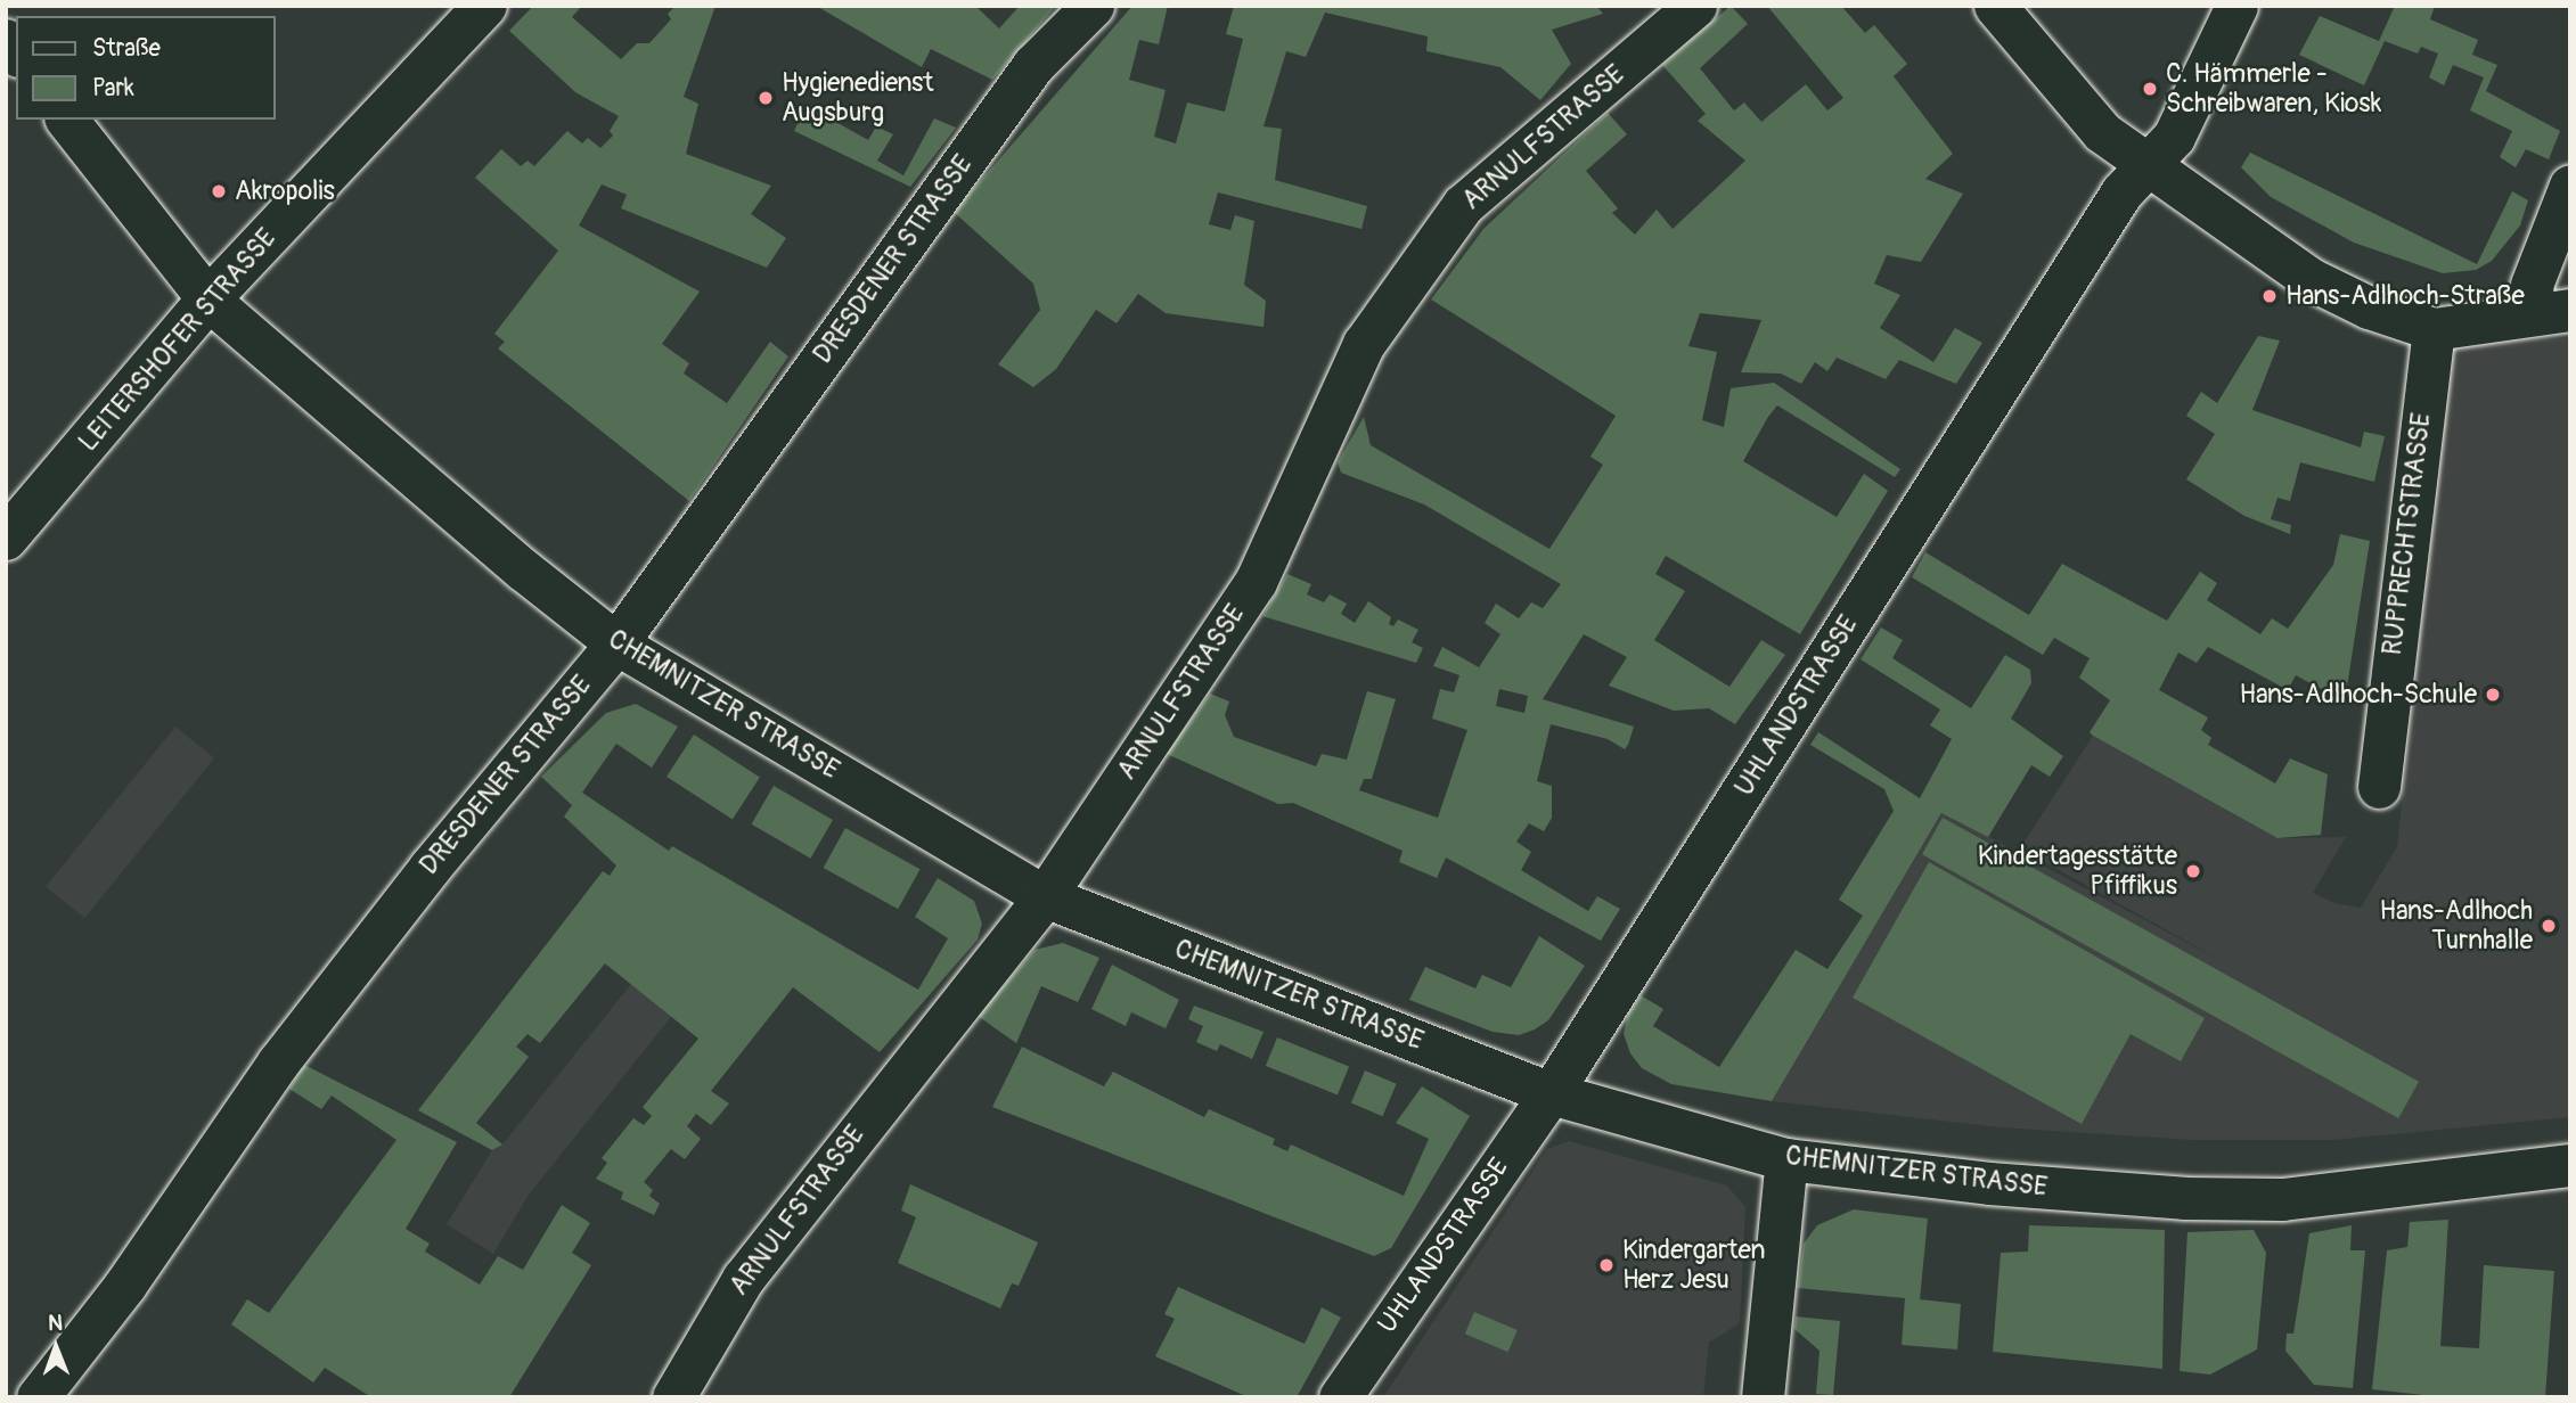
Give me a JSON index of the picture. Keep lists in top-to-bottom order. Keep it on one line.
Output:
{"streets":{"street":["ARNULFSTRASSE","DRESDENER STRASSE","LEITERSHOFER STRASSE","RUPPRECHTSTRASSE","CHEMNITZER STRASSE","UHLANDSTRASSE"]},"crossings":[["ARNULFSTRASSE","CHEMNITZER STRASSE"],["DRESDENER STRASSE","CHEMNITZER STRASSE"],["LEITERSHOFER STRASSE","CHEMNITZER STRASSE"],["CHEMNITZER STRASSE","UHLANDSTRASSE"]],"places":["C. Hämmerle - Schreibwaren, Kiosk","Hygienedienst Augsburg","Akropolis","Hans-Adlhoch-Straße","Hans-Adlhoch-Schule","Kindertagesstätte Pfiffikus","Hans-Adlhoch Turnhalle","Kindergarten Herz Jesu"],"legend":["Straße","Park"],"north":"top"}
